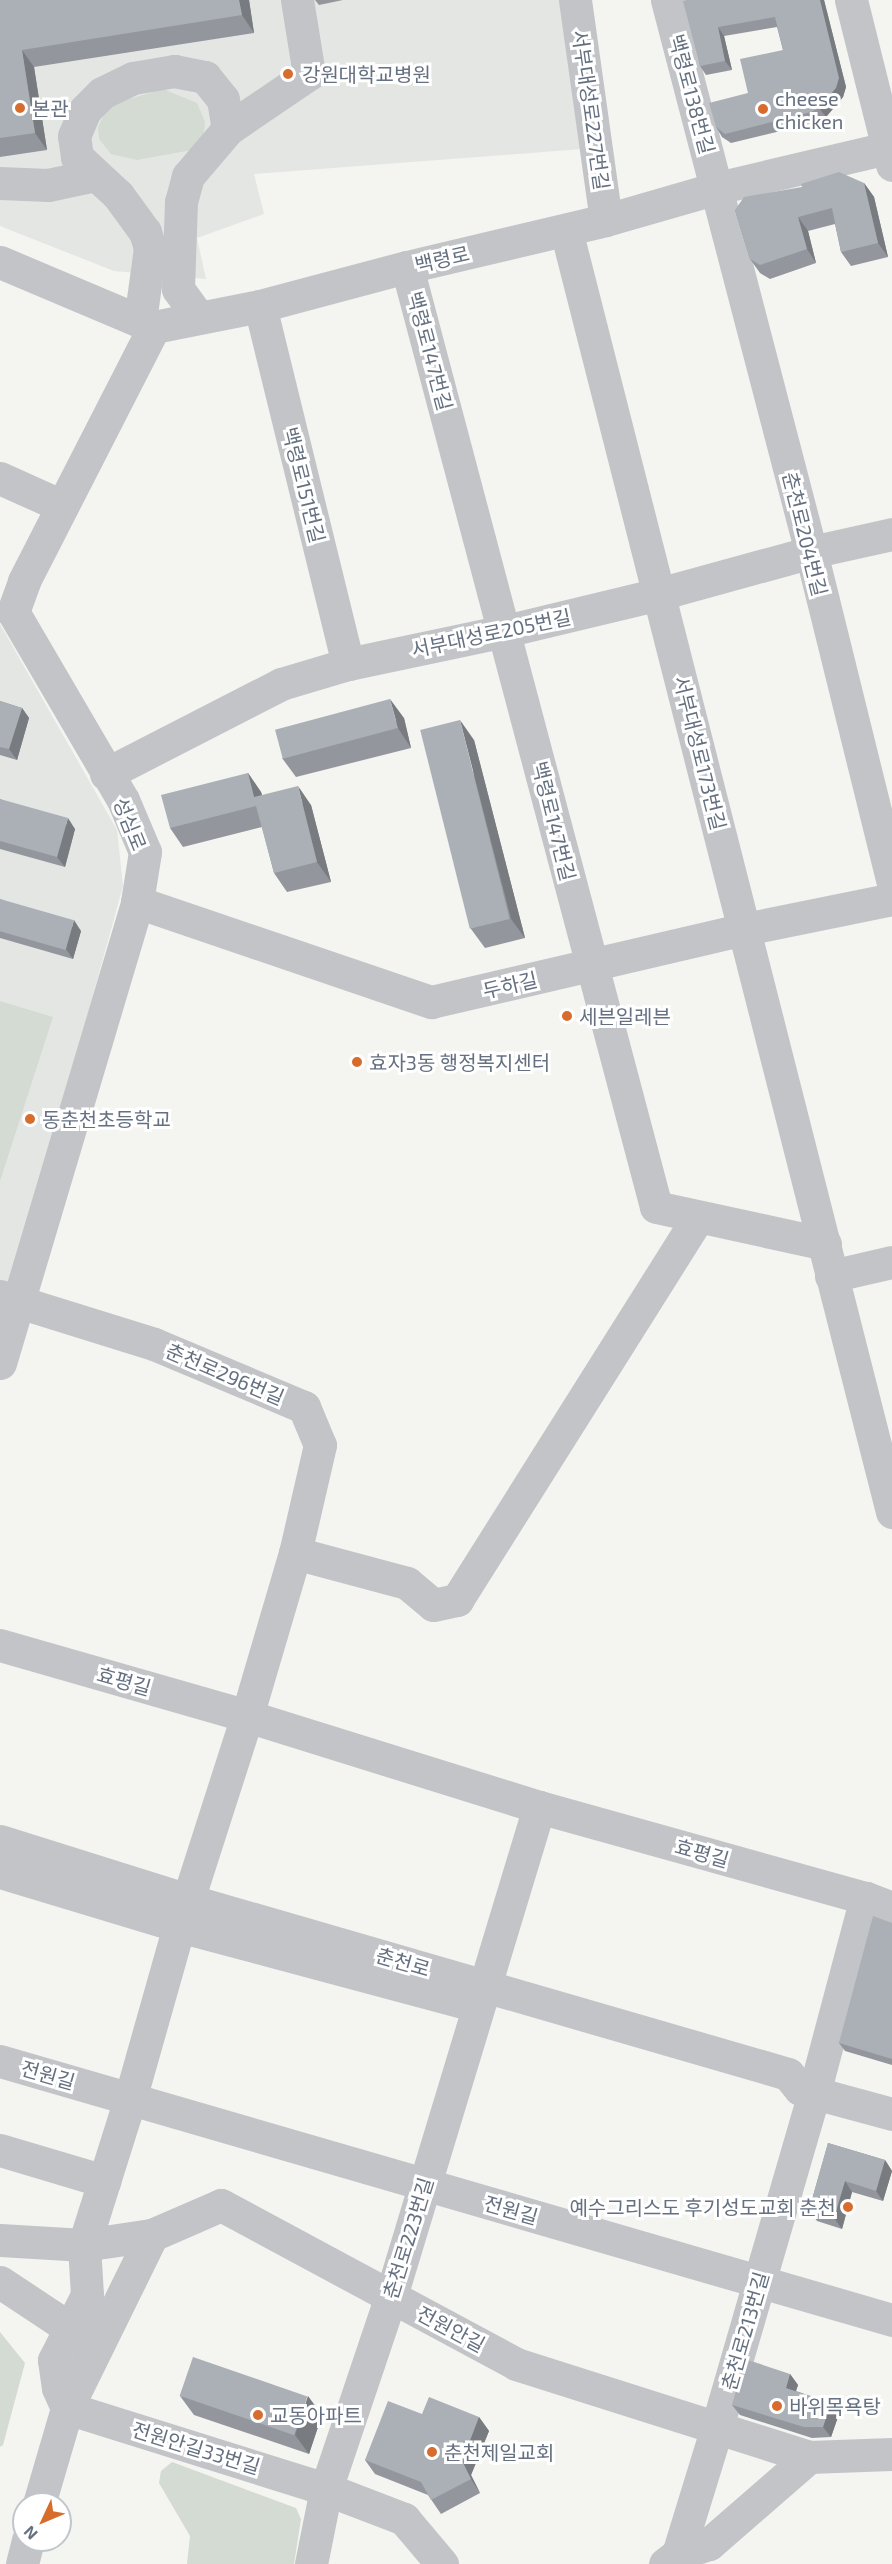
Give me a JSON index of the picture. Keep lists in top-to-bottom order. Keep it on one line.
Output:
{"streets":{"street":["백령로138번길","서부대성로227번길","백령로","백령로147번길","백령로151번길","춘천로204번길","서부대성로205번길","서부대성로173번길","성심로","두하길","춘천로296번길","효평길","춘천로","전원길","춘천로223번길","전원안길","춘천로213번길","전원안길33번길"]},"crossings":[["백령로138번길","백령로"],["백령로138번길","춘천로204번길"],["서부대성로227번길","백령로"],["백령로","백령로147번길"],["백령로","백령로151번길"],["백령로","춘천로204번길"],["백령로","서부대성로173번길"],["백령로","성심로"],["백령로147번길","서부대성로205번길"],["백령로147번길","서부대성로173번길"],["백령로147번길","두하길"],["백령로151번길","서부대성로205번길"],["춘천로204번길","서부대성로205번길"],["서부대성로205번길","서부대성로173번길"],["서부대성로205번길","성심로"],["서부대성로173번길","두하길"],["성심로","두하길"],["성심로","춘천로296번길"],["효평길","춘천로"],["효평길","춘천로213번길"],["춘천로","춘천로223번길"],["춘천로","춘천로213번길"],["전원길","춘천로223번길"],["전원길","춘천로213번길"],["춘천로223번길","전원안길"],["춘천로223번길","전원안길33번길"],["전원안길","춘천로213번길"]],"places":["강원대학교병원","본관","cheese chicken","세븐일레븐","효자3동 행정복지센터","동춘천초등학교","예수그리스도 후기성도교회 춘천","바위목욕탕","교동아파트","춘천제일교회"],"north":"bottom left"}
